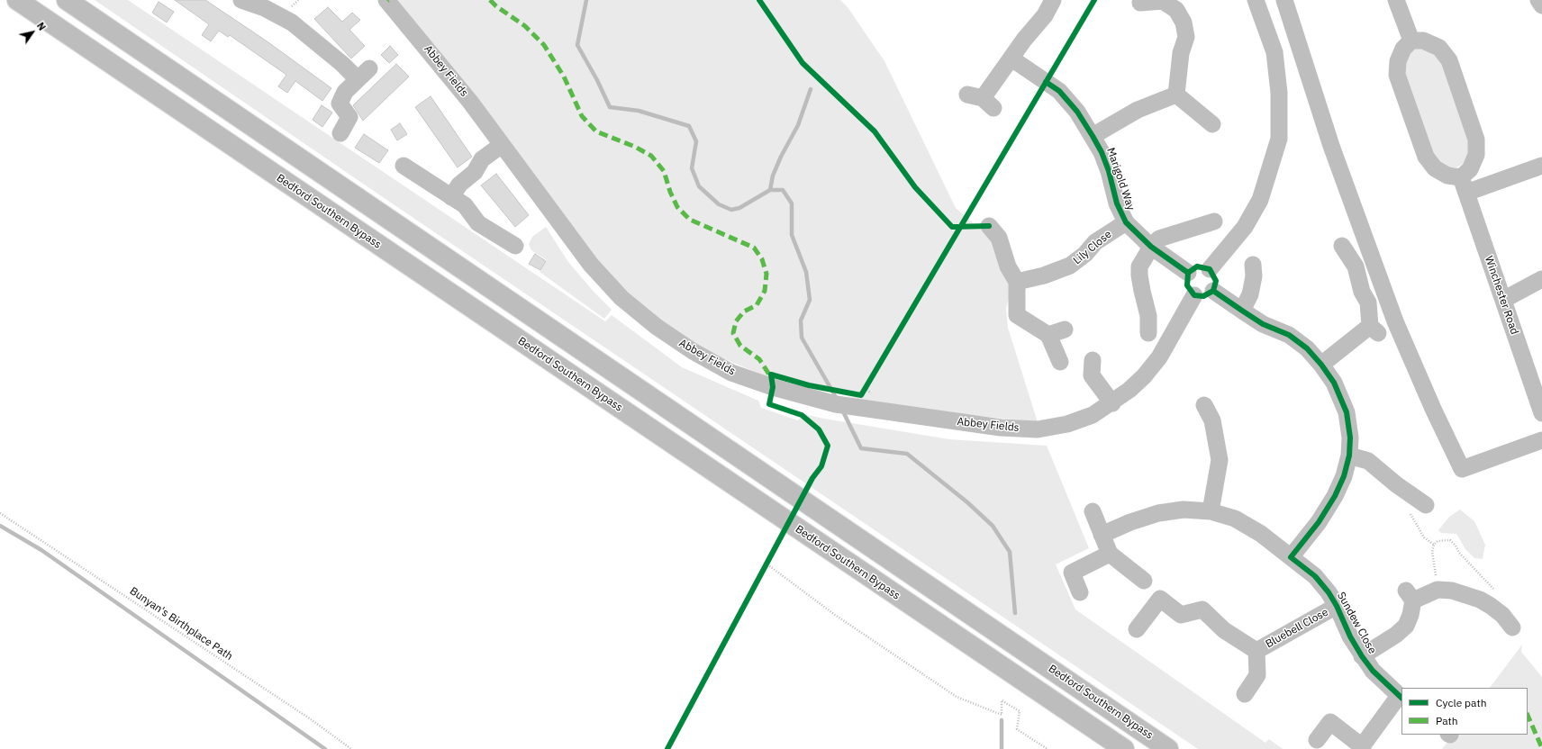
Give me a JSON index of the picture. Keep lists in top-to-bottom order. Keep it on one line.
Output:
{"streets":{"highway":["Bedford Southern Bypass"],"street":["Abbey Fields","Marigold Way","Lily Close","Winchester Road","Sundew Close","Bluebell Close"],"path":["Bunyan's Birthplace Path"]},"crossings":[["Abbey Fields","Marigold Way"],["Marigold Way","Lily Close"],["Sundew Close","Bluebell Close"]],"legend":["Cycle path","Path"],"north":"top right"}
